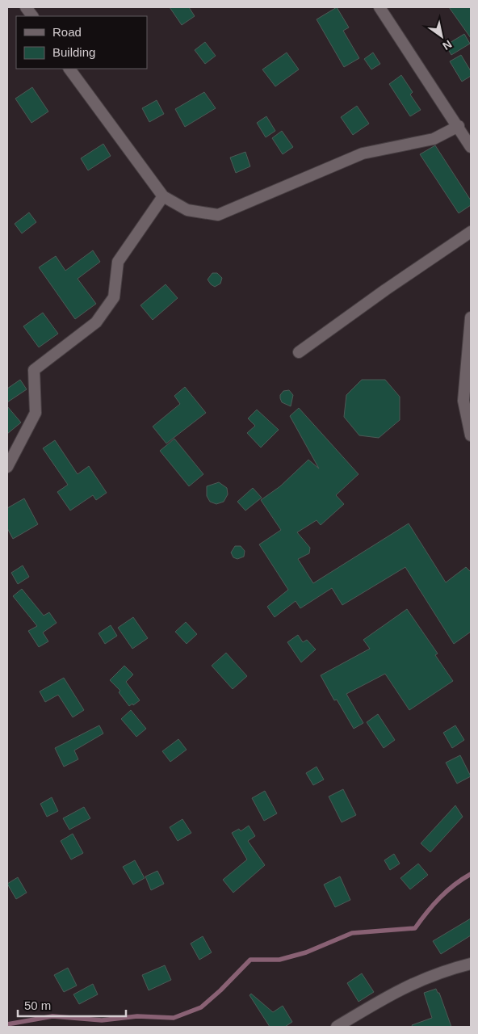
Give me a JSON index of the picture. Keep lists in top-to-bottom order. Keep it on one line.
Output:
{"legend":["Road","Building"],"scale_bar":"50 m","north":"bottom right"}
